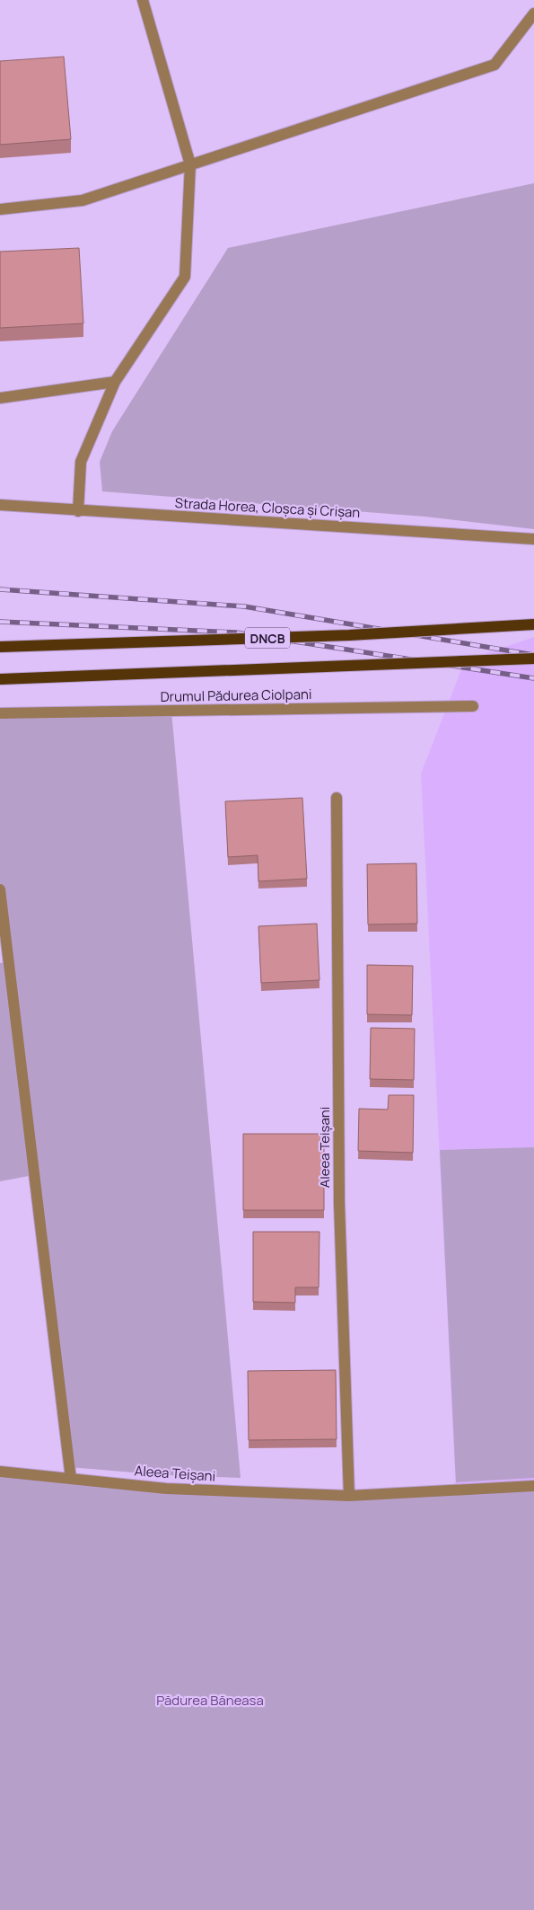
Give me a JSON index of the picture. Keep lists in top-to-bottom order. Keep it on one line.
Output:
{"streets":{"main road":["DNCB"],"street":["Strada Horea, Cloșca și Crișan","Drumul Pădurea Ciolpani","Aleea Teișani"]},"parks":["Pădurea Băneasa"]}
